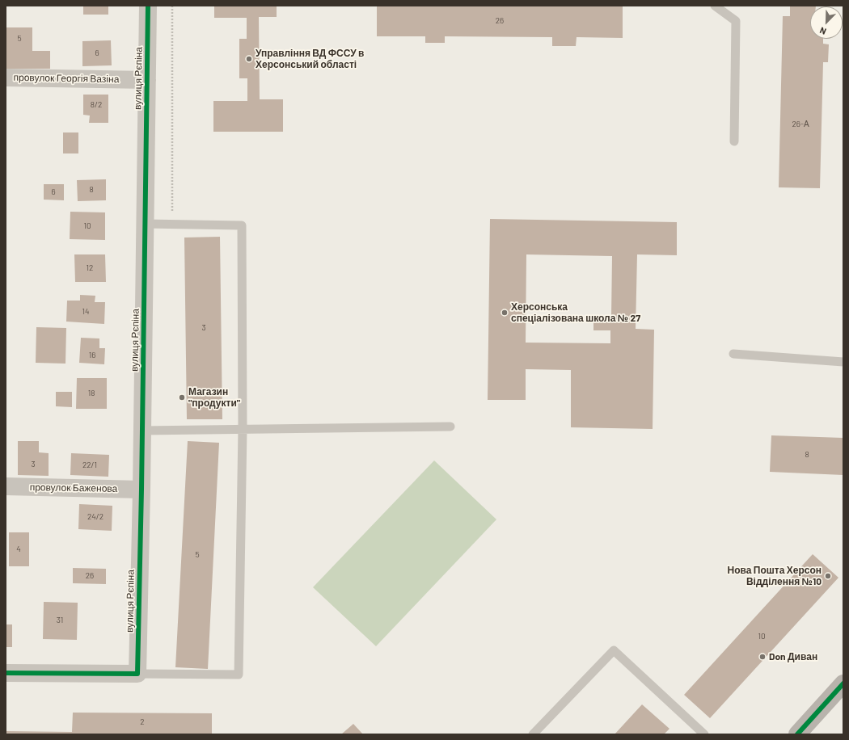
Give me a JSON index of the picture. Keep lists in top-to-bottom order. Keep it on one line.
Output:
{"streets":{"street":["провулок Георгія Вазіна","вулиця Рєпіна","провулок Баженова"]},"crossings":[["провулок Георгія Вазіна","вулиця Рєпіна"],["вулиця Рєпіна","провулок Баженова"]],"places":["Управління ВД ФССУ в Херсонський області","Херсонська спеціалізована школа № 27","Магазин \"продукти\"","Нова Пошта Херсон Відділення №10","Don Диван"],"house_numbers":["26","5","6","8/2","26-А","8","6","10","12","14","3","16","18","8","3","22/1","24/2","4","5","26","31","10","2"],"north":"bottom left"}
